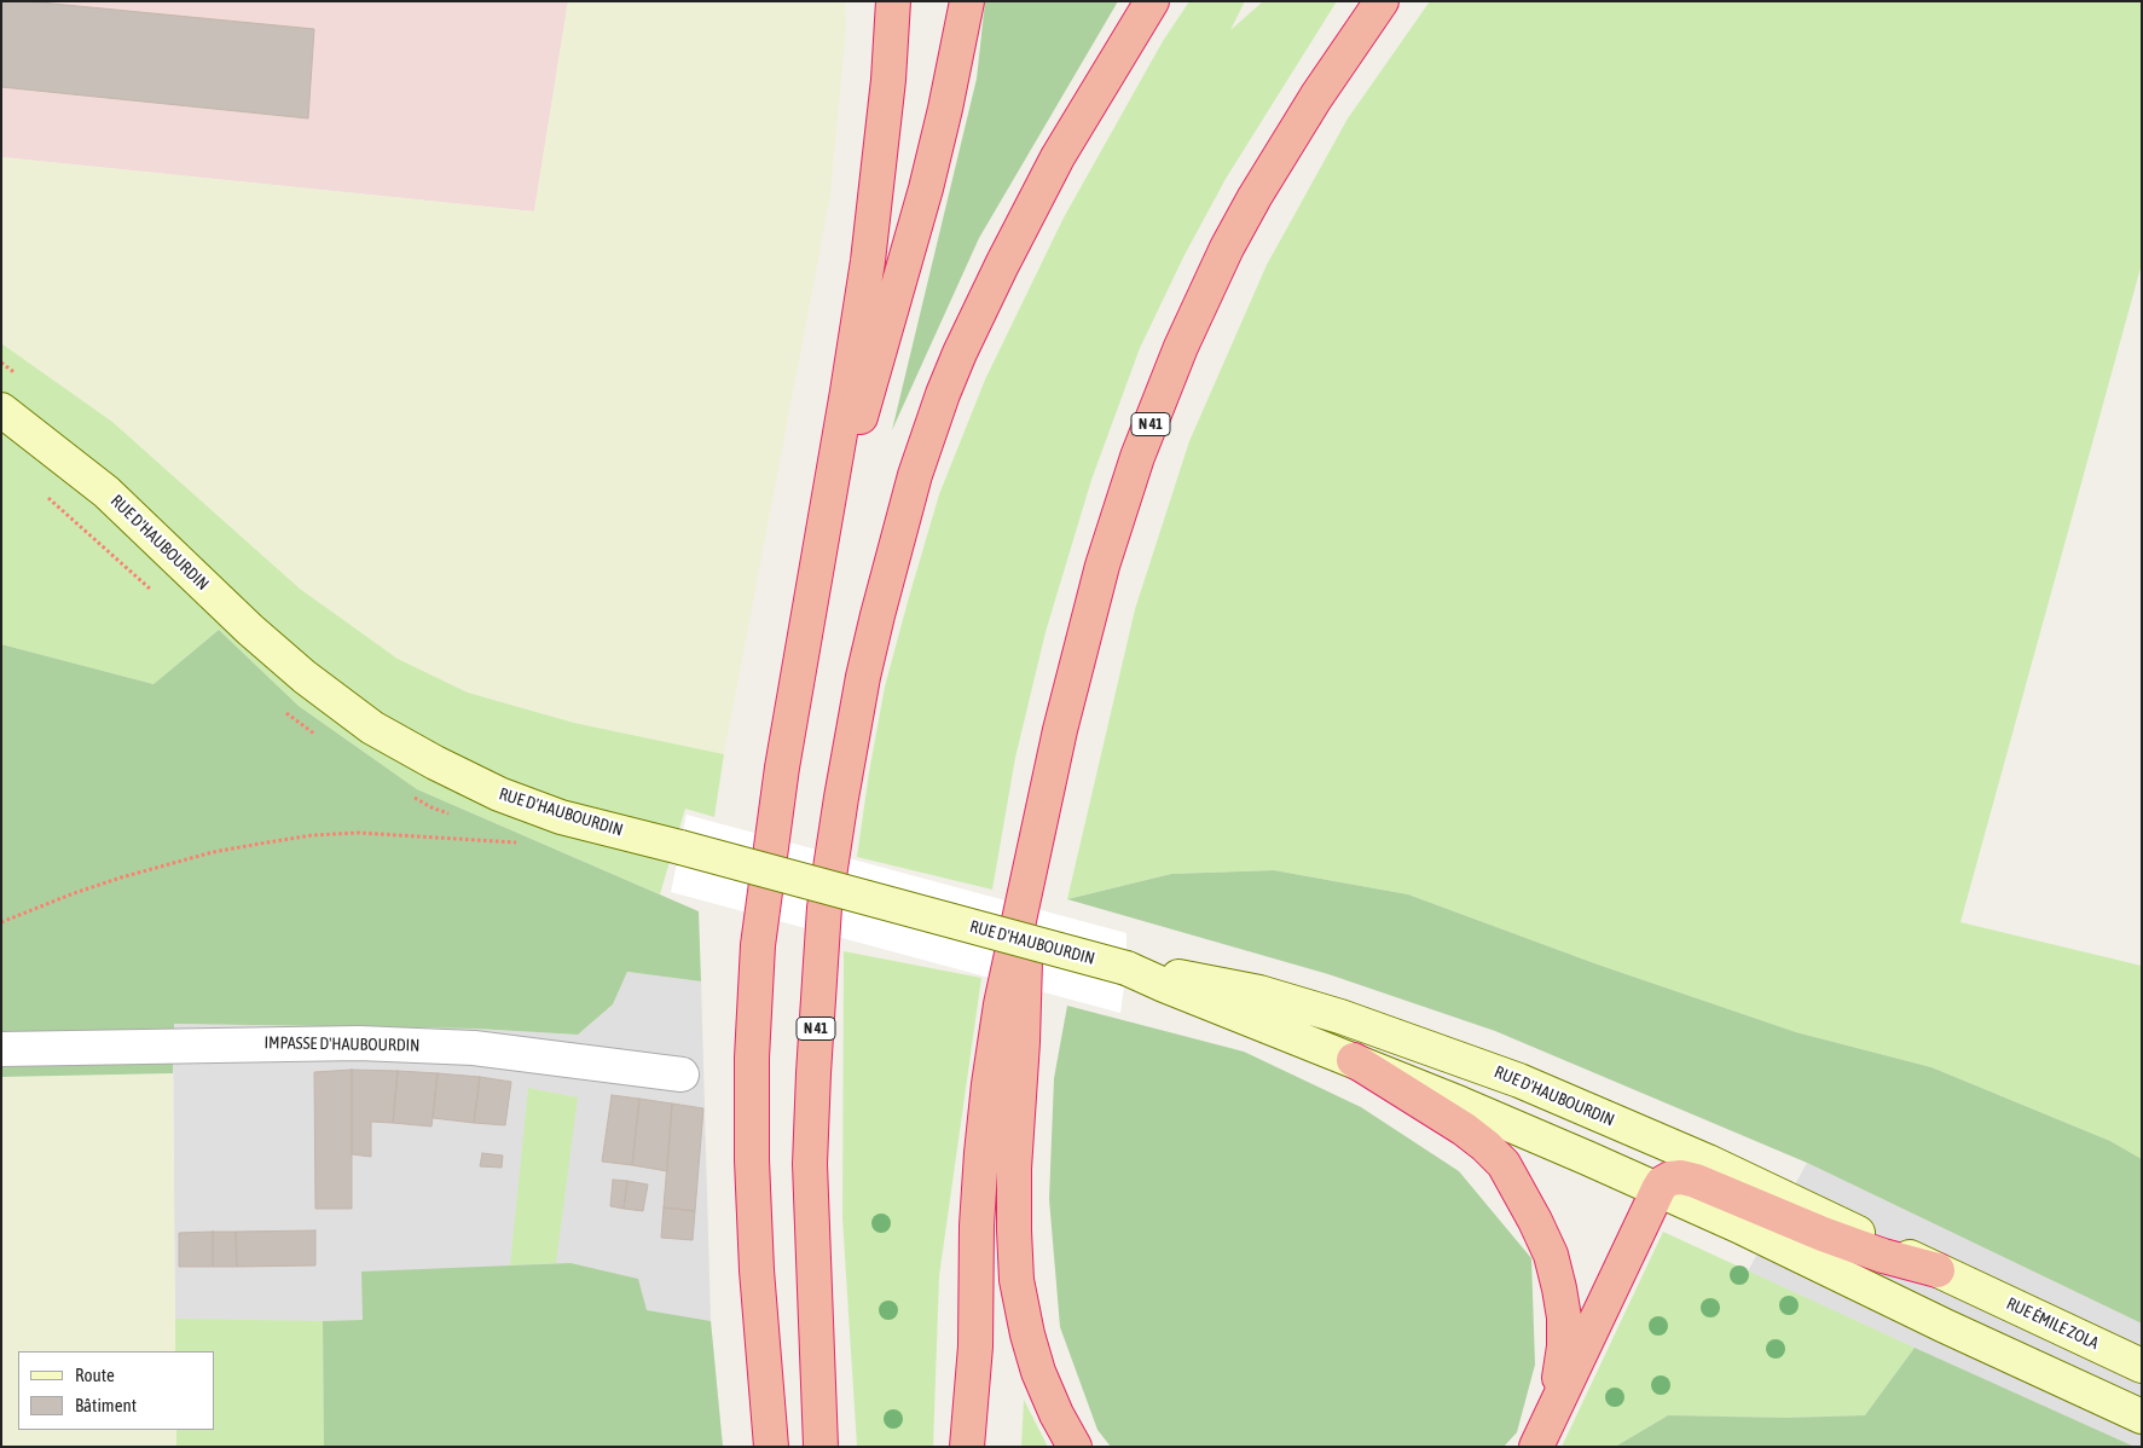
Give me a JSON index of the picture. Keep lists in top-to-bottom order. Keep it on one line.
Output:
{"streets":{"highway":["N 41"],"main road":["RUE D'HAUBOURDIN","RUE ÉMILE ZOLA"],"street":["IMPASSE D'HAUBOURDIN"]},"crossings":[["RUE D'HAUBOURDIN","RUE ÉMILE ZOLA"]],"legend":["Route","Bâtiment"]}
